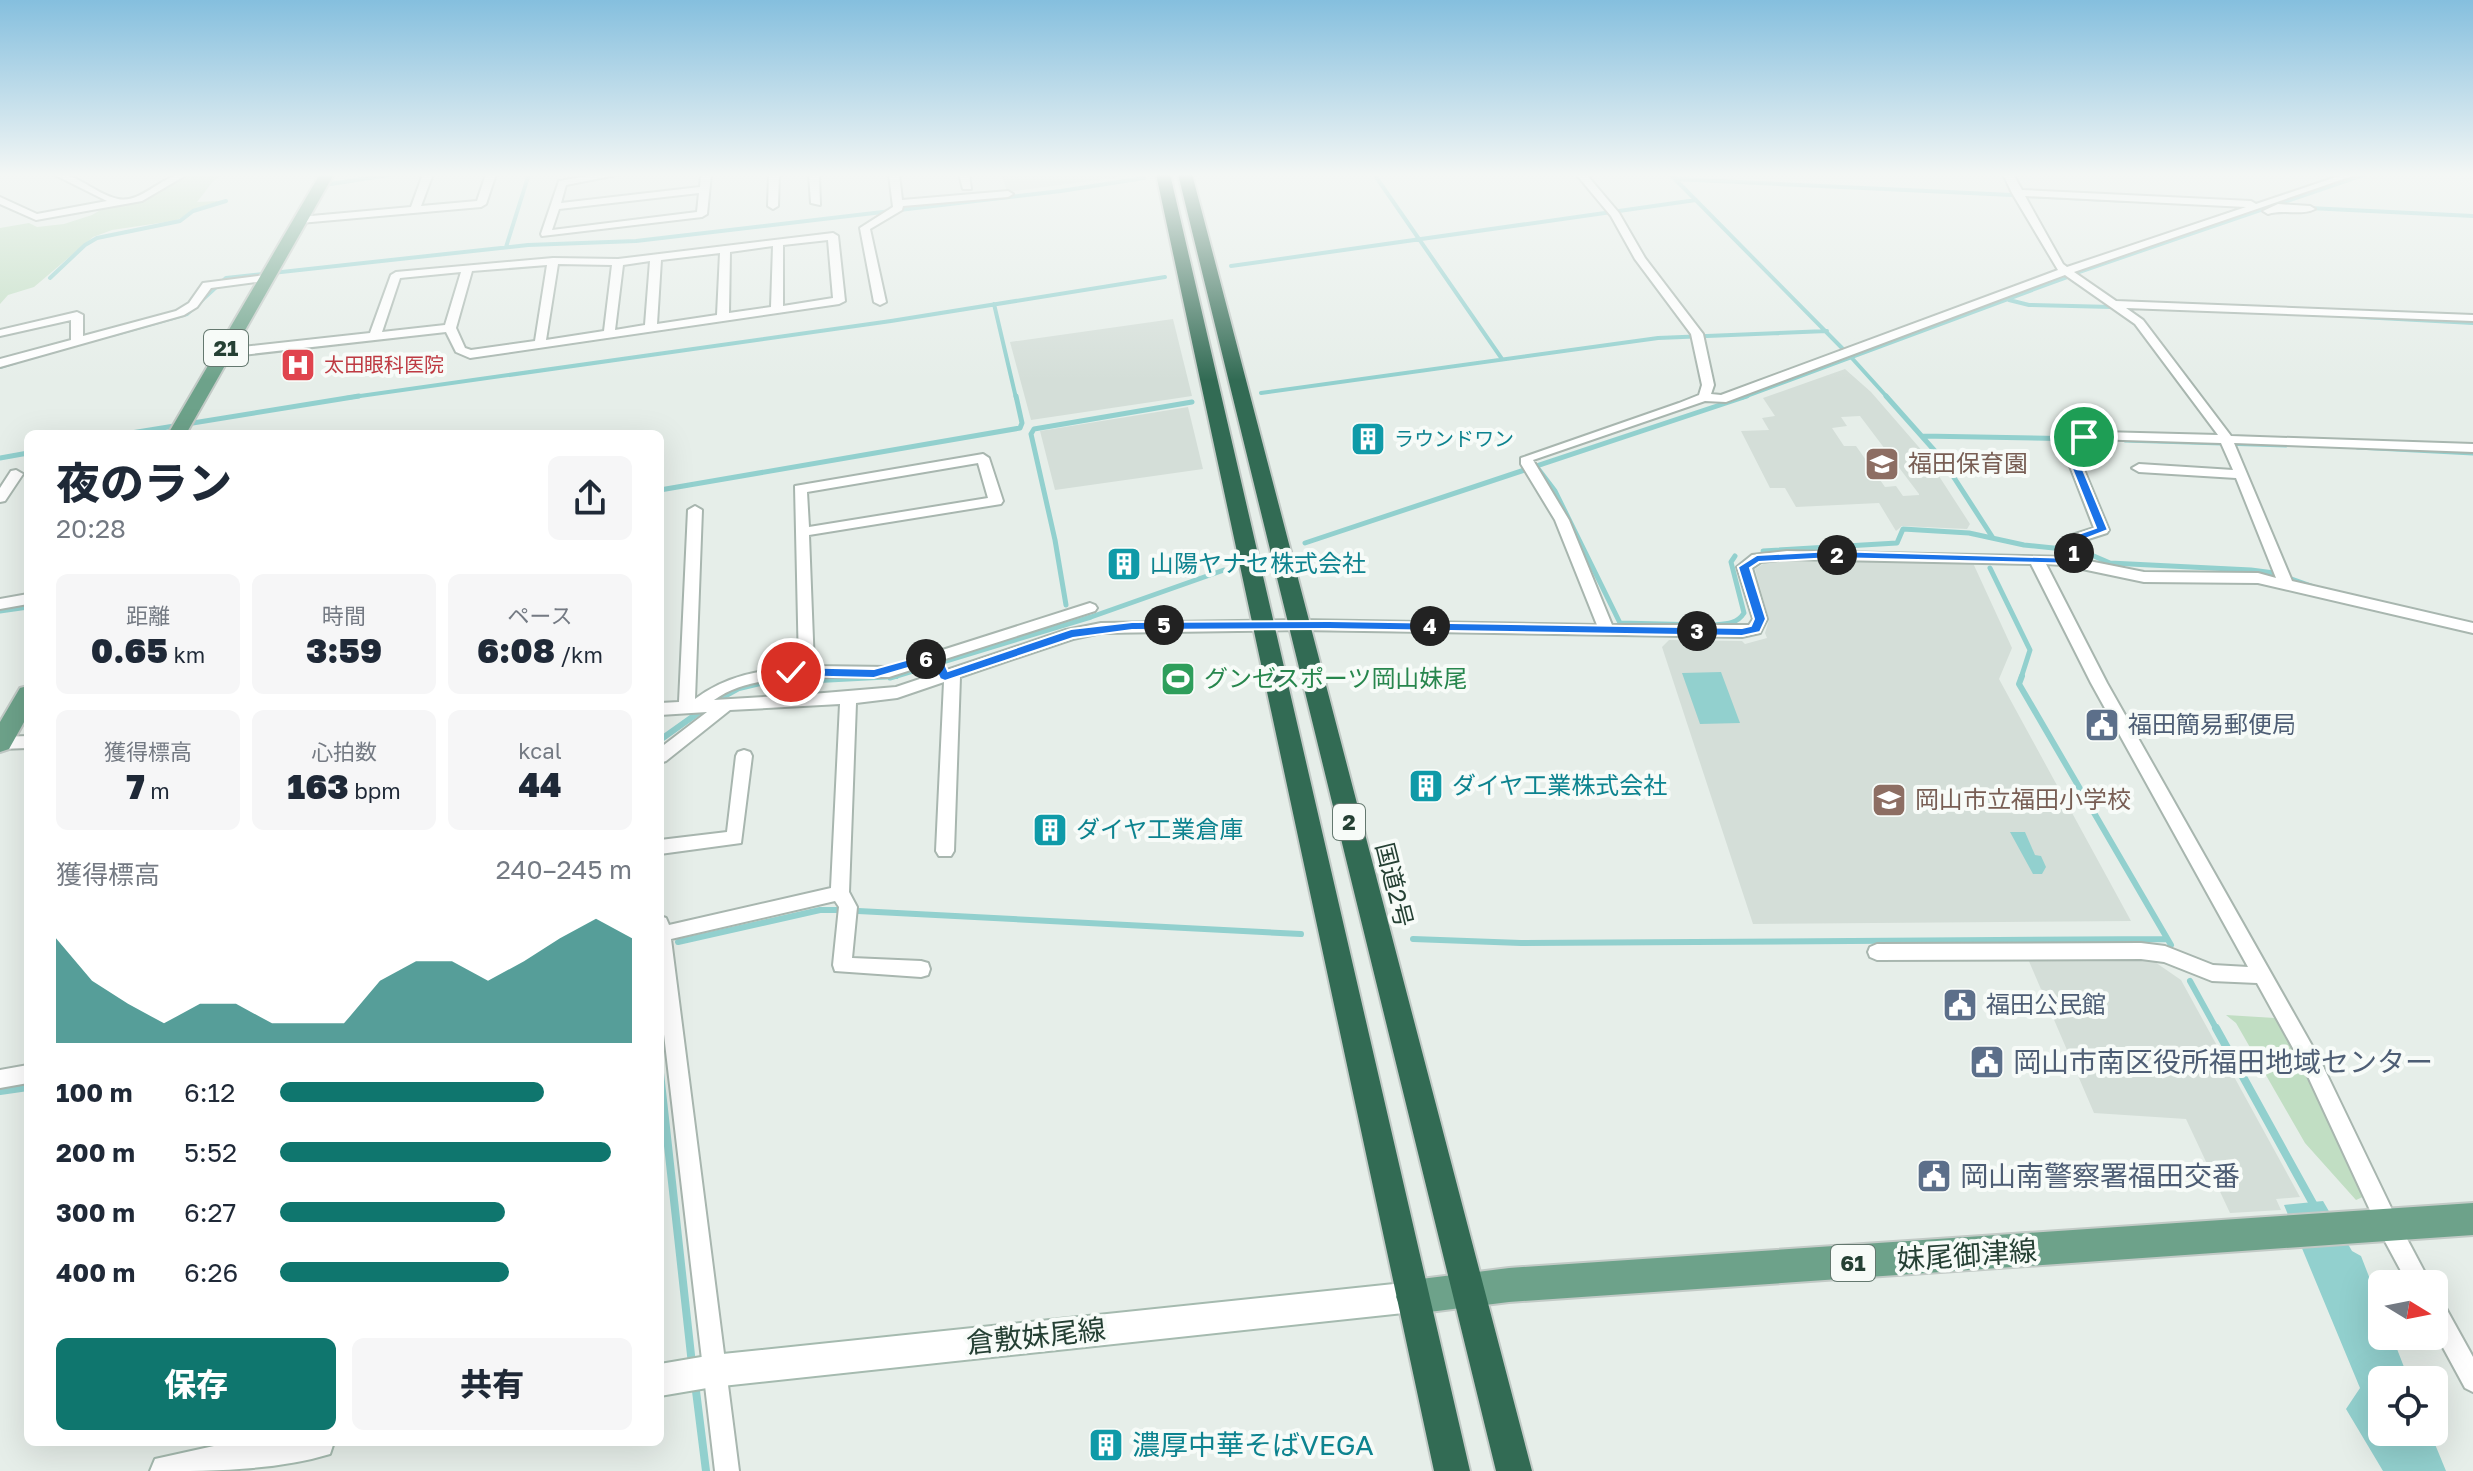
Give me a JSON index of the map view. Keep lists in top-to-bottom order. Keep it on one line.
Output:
{"streets":{"highway":["2","国道2号"],"main road":["21","妹尾御津線","61","倉敷妹尾線"]},"crossings":[["2","妹尾御津線"],["2","倉敷妹尾線"],["国道2号","妹尾御津線"],["妹尾御津線","倉敷妹尾線"]],"places":{"hospital":["太田眼科医院"],"building":["ラウンドワン","山陽ヤナセ株式会社","ダイヤ工業株式会社","ダイヤ工業倉庫","濃厚中華そばVEGA"],"school or university":["福田保育園","岡山市立福田小学校"],"sports":["グンゼスポーツ岡山妹尾"],"public building":["福田簡易郵便局","福田公民館","岡山市南区役所福田地域センター","岡山南警察署福田交番"]},"north":"right","page":{"heading":["夜のラン","20:28"],"pins":["1","2","5","4","3","6"],"stats":[["距離","0.65 km"],["時間","3:59"],["ペース","6:08 /km"],["獲得標高","7 m"],["心拍数","163 bpm"],["kcal","44"]],"chart":["獲得標高","240–245 m"],"list":[{"name":"100 m","note":"6:12"},{"name":"200 m","note":"5:52"},{"name":"300 m","note":"6:27"},{"name":"400 m","note":"6:26"}],"buttons":["保存","共有"]}}
